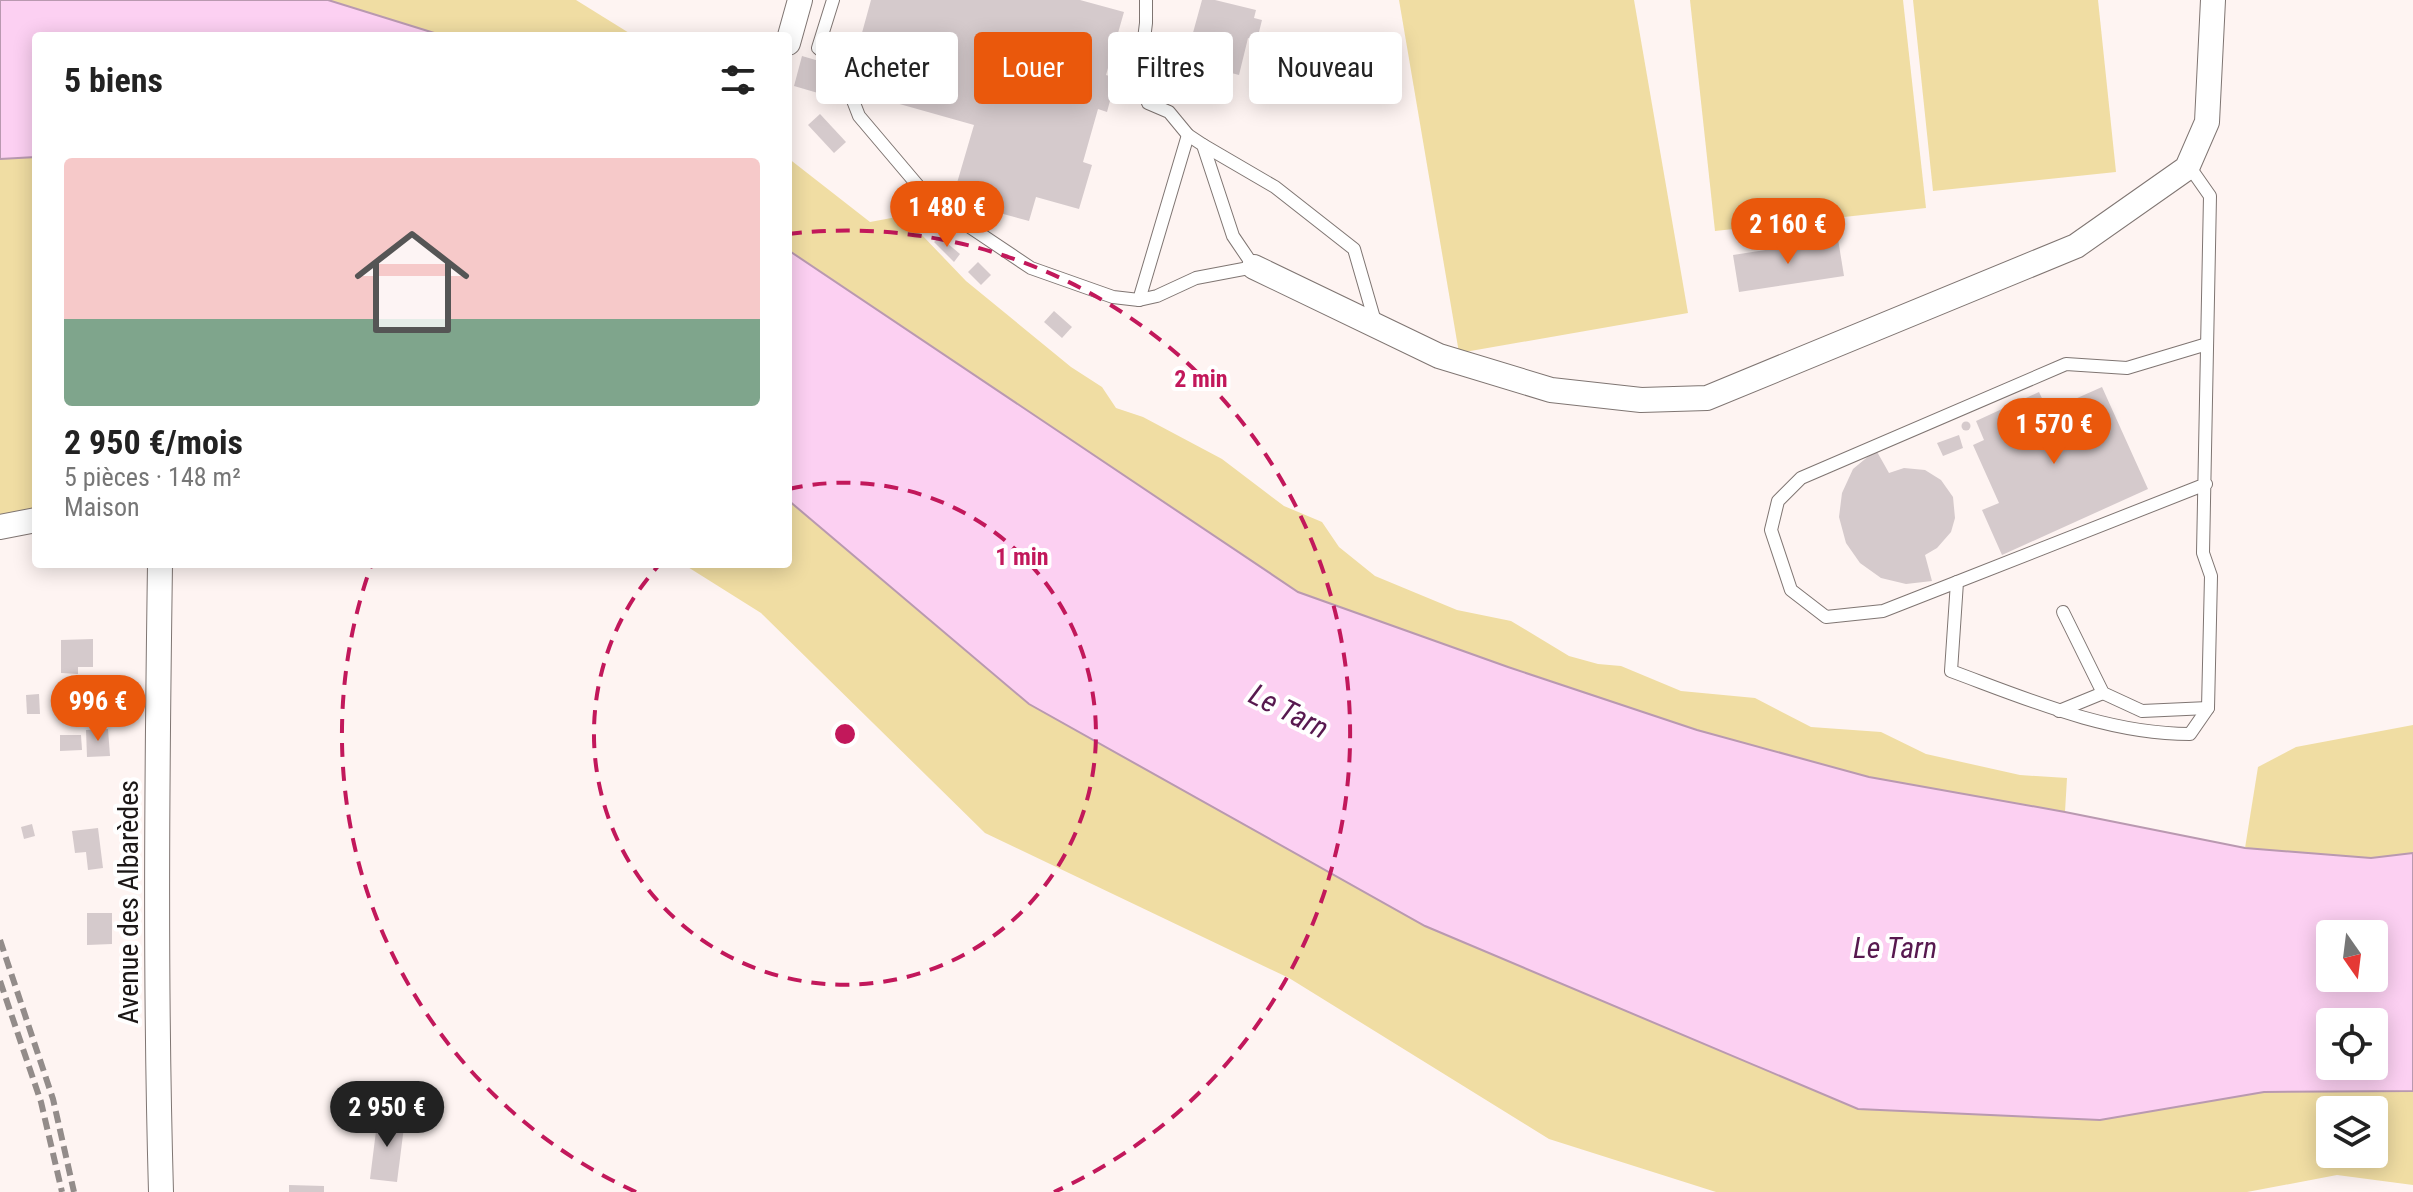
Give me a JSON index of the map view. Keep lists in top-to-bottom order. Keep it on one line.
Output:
{"streets":{"street":["Avenue des Albarèdes"]},"water":["Le Tarn"],"north":"bottom","page":{"chip":["Acheter","Louer","Filtres","Nouveau"],"heading":"5 biens","list":[{"name":"2 950 €/mois","note":"5 pièces · 148 m² · Maison"}],"price":["1 480 €","2 160 €","1 570 €","996 €","2 950 €"]},"rings":["2 min","1 min"]}
